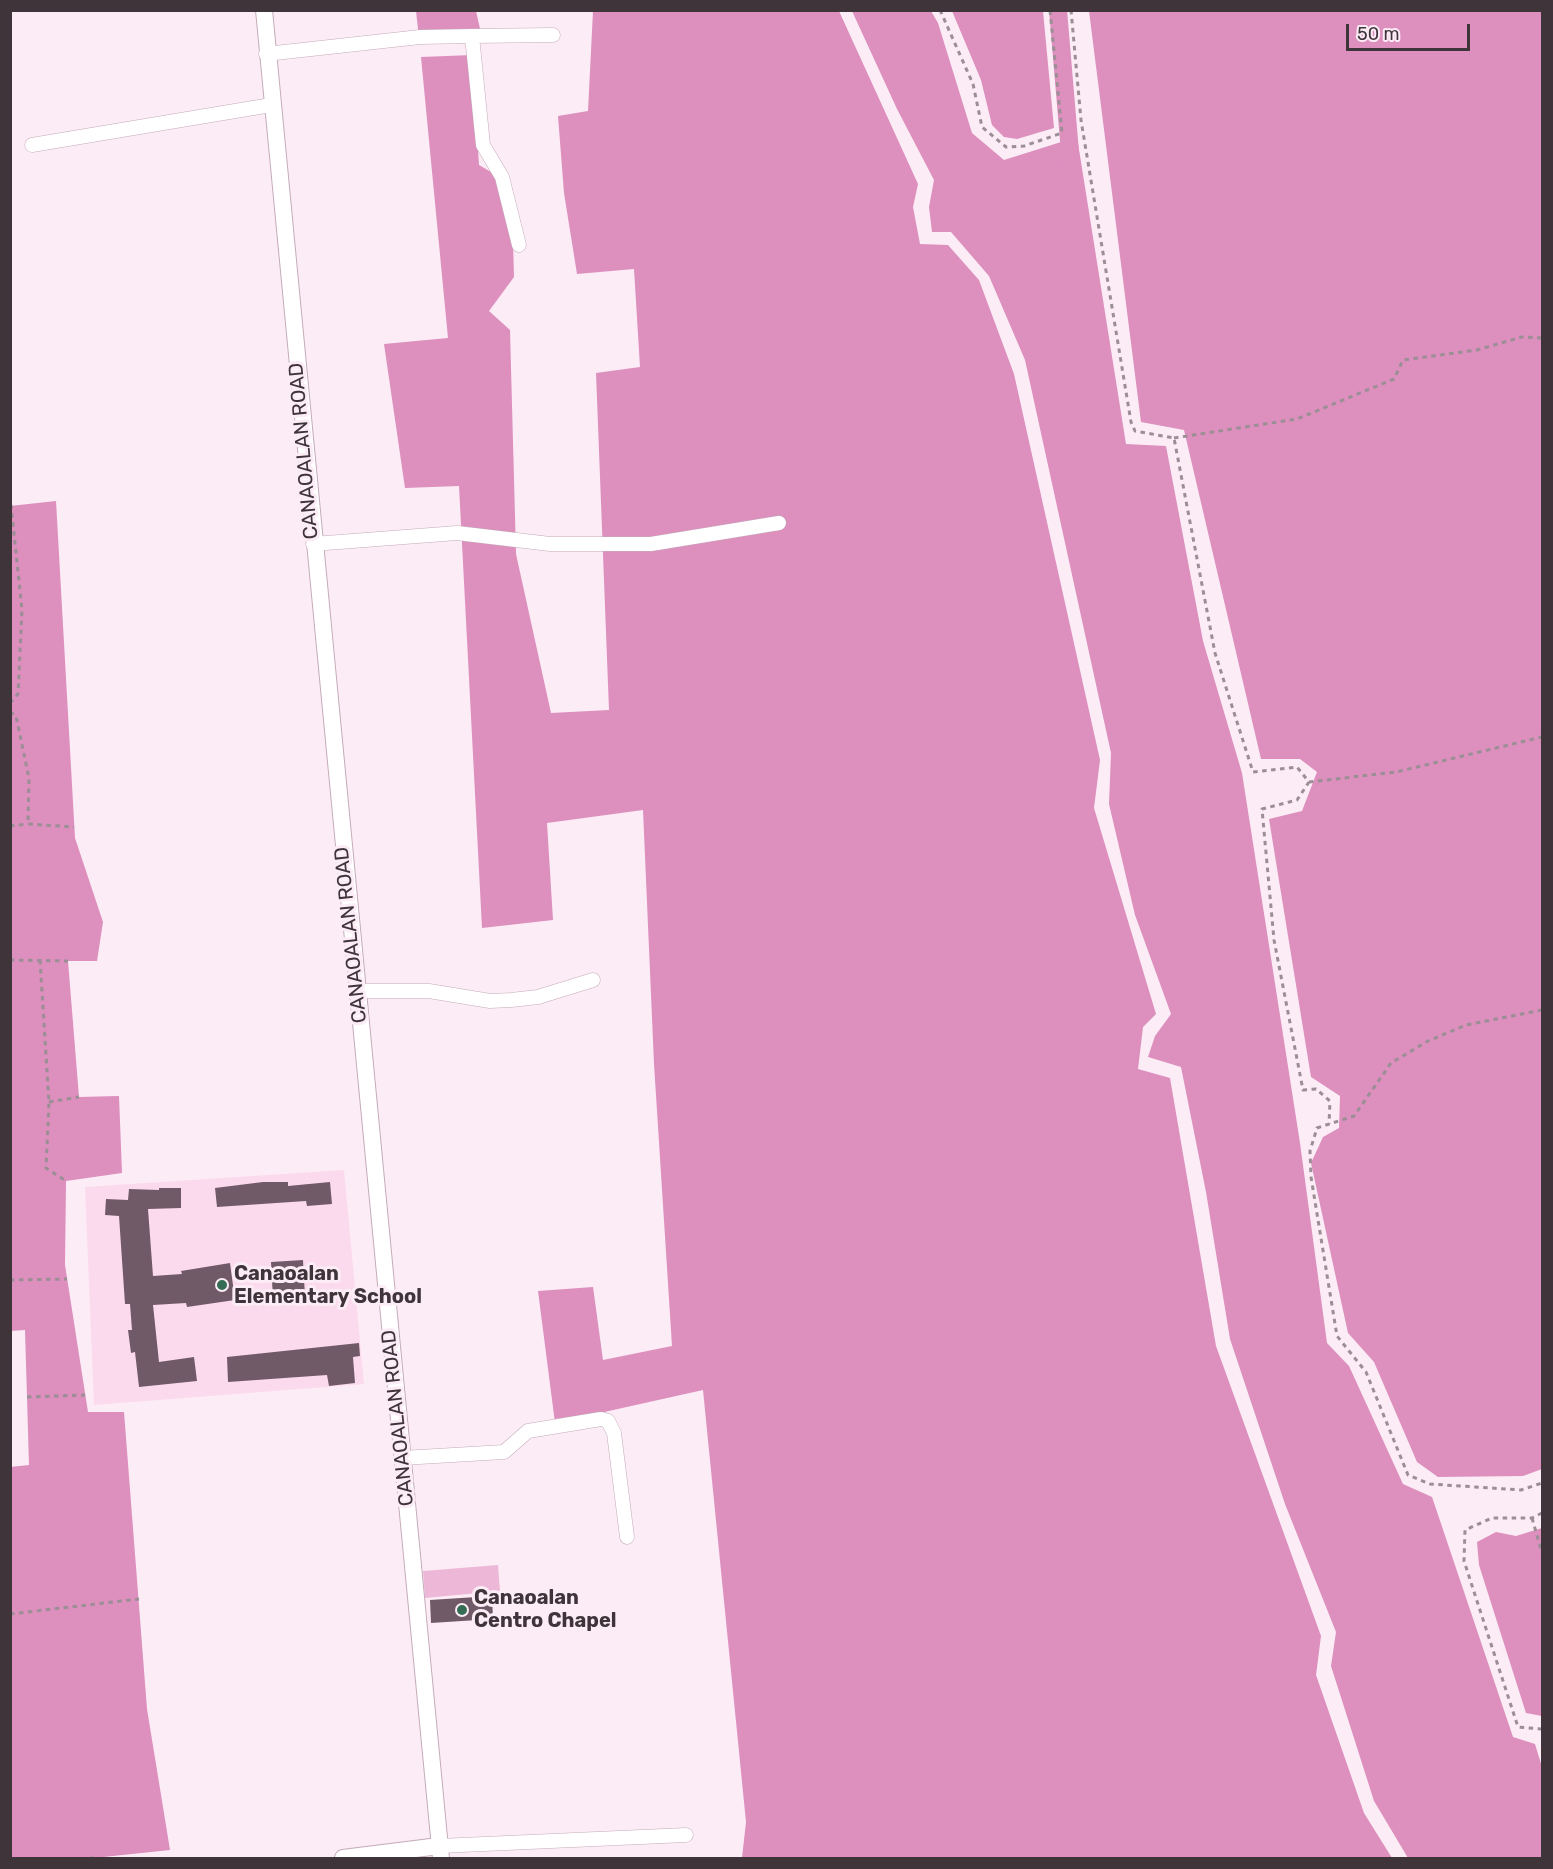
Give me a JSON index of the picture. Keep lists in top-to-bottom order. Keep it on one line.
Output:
{"streets":{"street":["CANAOALAN ROAD"]},"places":["Canaoalan Elementary School","Canaoalan Centro Chapel"],"scale_bar":"50 m"}
